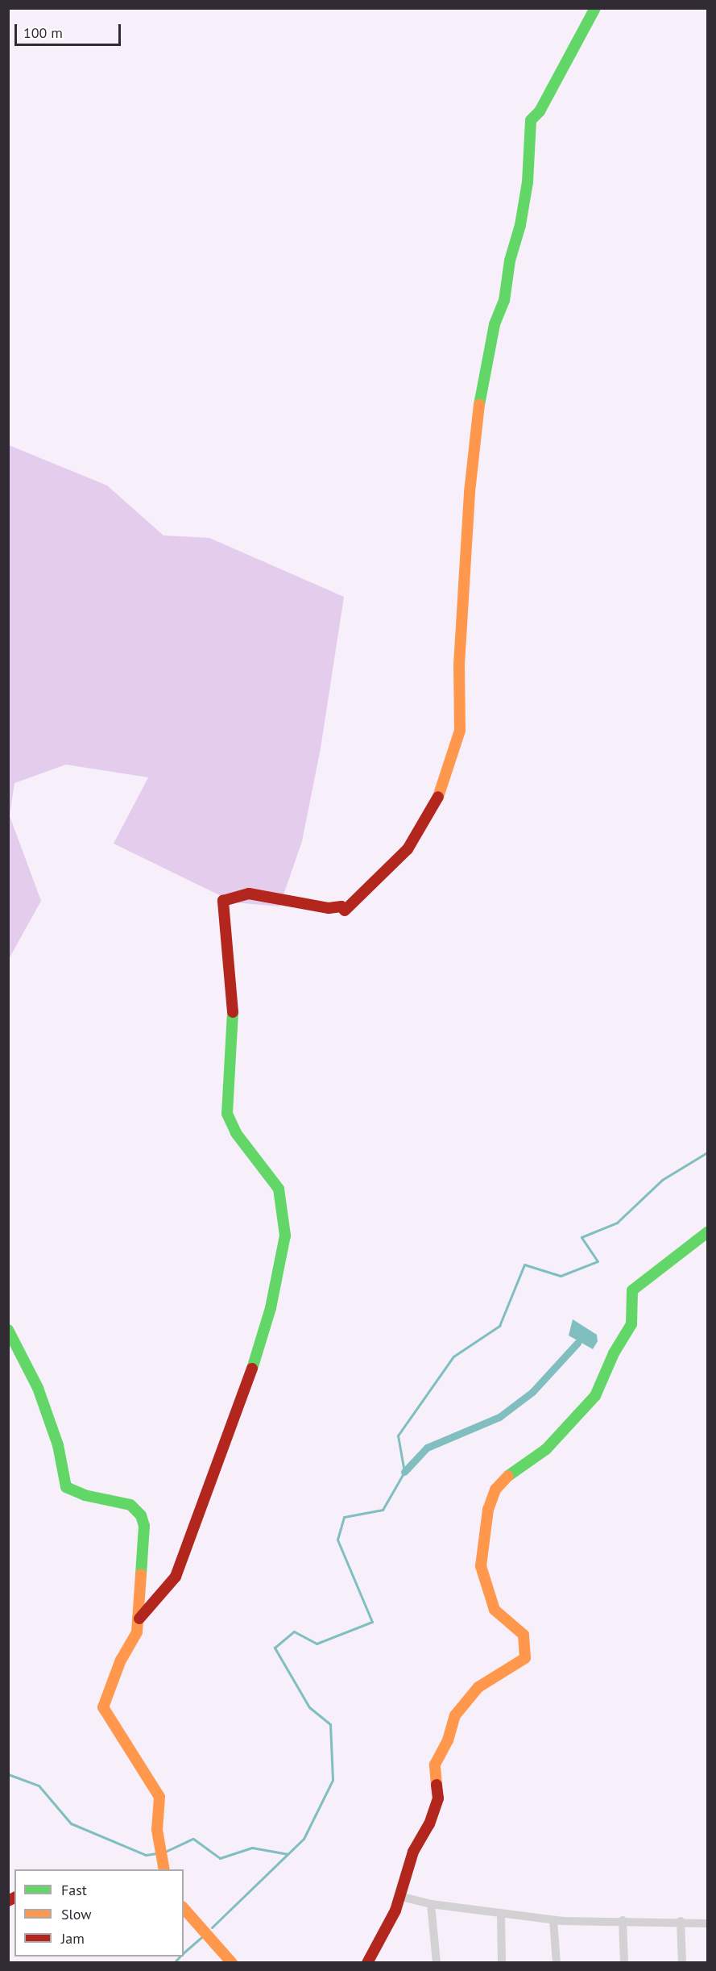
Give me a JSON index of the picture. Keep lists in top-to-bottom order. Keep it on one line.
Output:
{"legend":["Fast","Slow","Jam"],"scale_bar":"100 m"}
